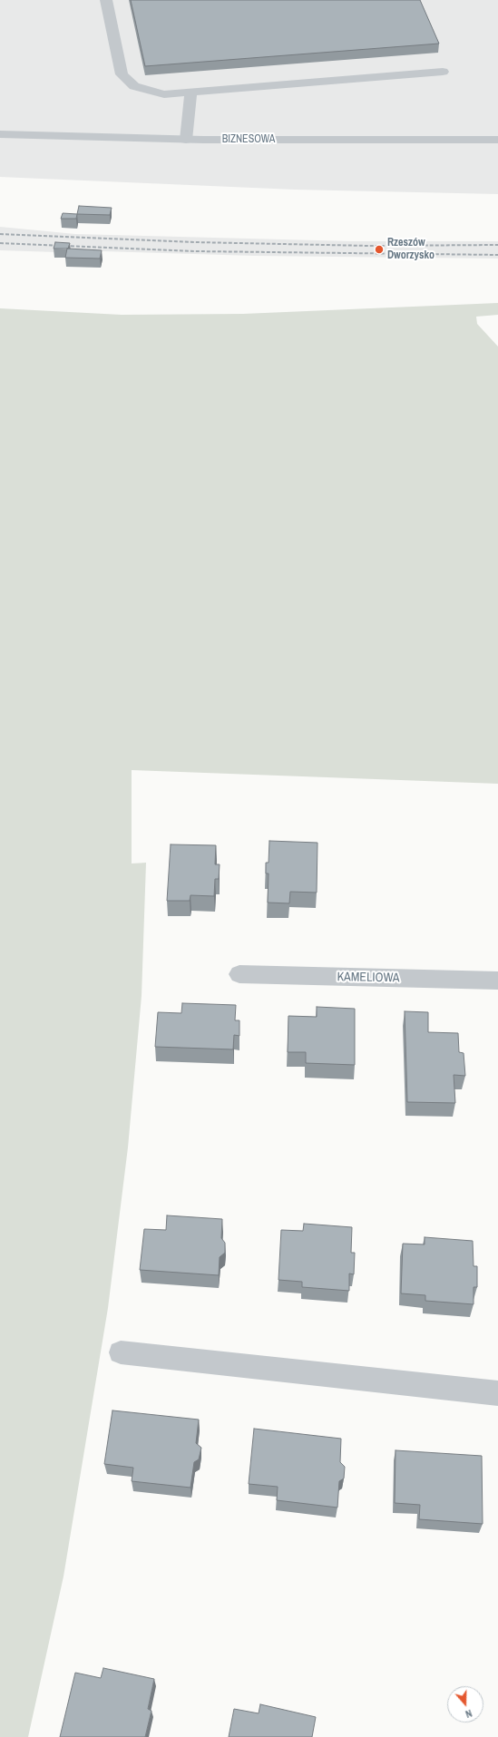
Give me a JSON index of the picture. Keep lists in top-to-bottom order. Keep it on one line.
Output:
{"streets":{"street":["BIZNESOWA","KAMELIOWA"]},"places":["Rzeszów Dworzysko"],"north":"bottom"}
